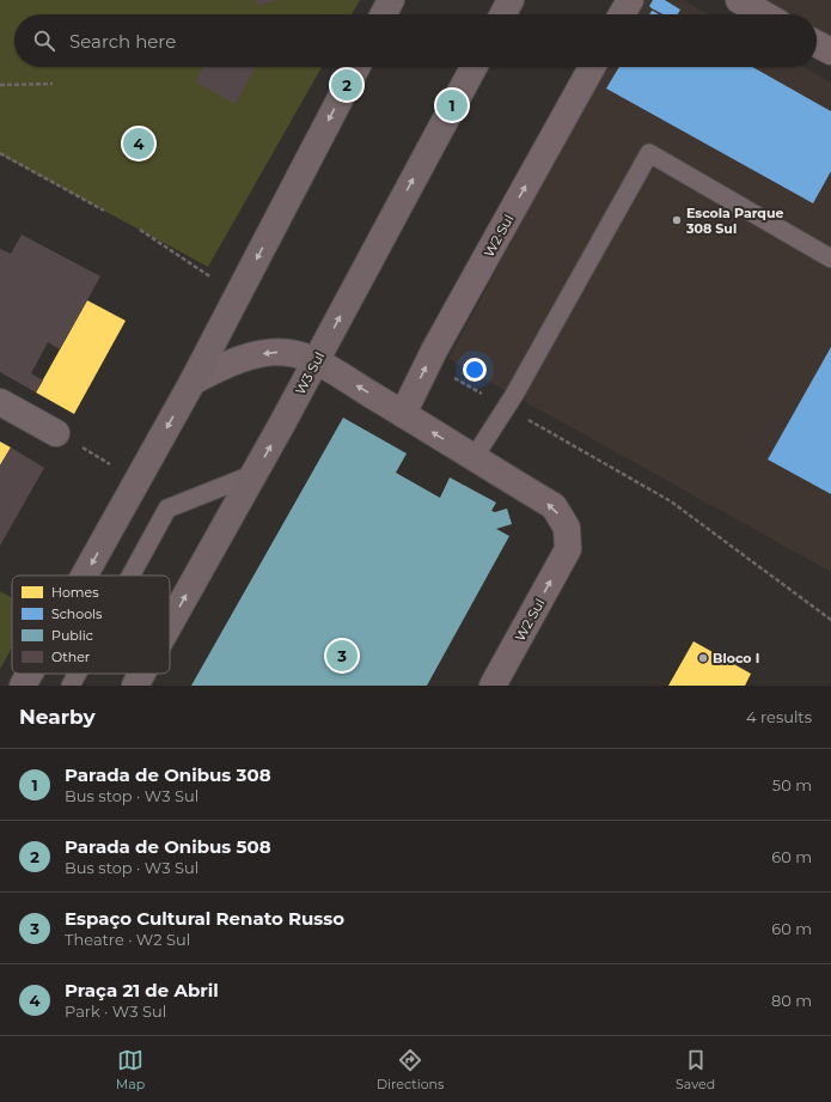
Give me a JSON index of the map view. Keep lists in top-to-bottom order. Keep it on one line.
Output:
{"streets":{"main road":["W3 Sul"],"street":["W2 Sul"]},"crossings":[["W2 Sul","W3 Sul"]],"places":["Escola Parque 308 Sul","Bloco I"],"legend":["Homes","Schools","Public","Other"],"page":{"search":"Search here","pins":["2","1","4","3"],"heading":["Nearby","4 results"],"list":[{"mark":"1","name":"Parada de Onibus 308","note":"Bus stop · W3 Sul","value":"50 m"},{"mark":"2","name":"Parada de Onibus 508","note":"Bus stop · W3 Sul","value":"60 m"},{"mark":"3","name":"Espaço Cultural Renato Russo","note":"Theatre · W2 Sul","value":"60 m"},{"mark":"4","name":"Praça 21 de Abril","note":"Park · W3 Sul","value":"80 m"}],"nav":["Map","Directions","Saved"]}}
